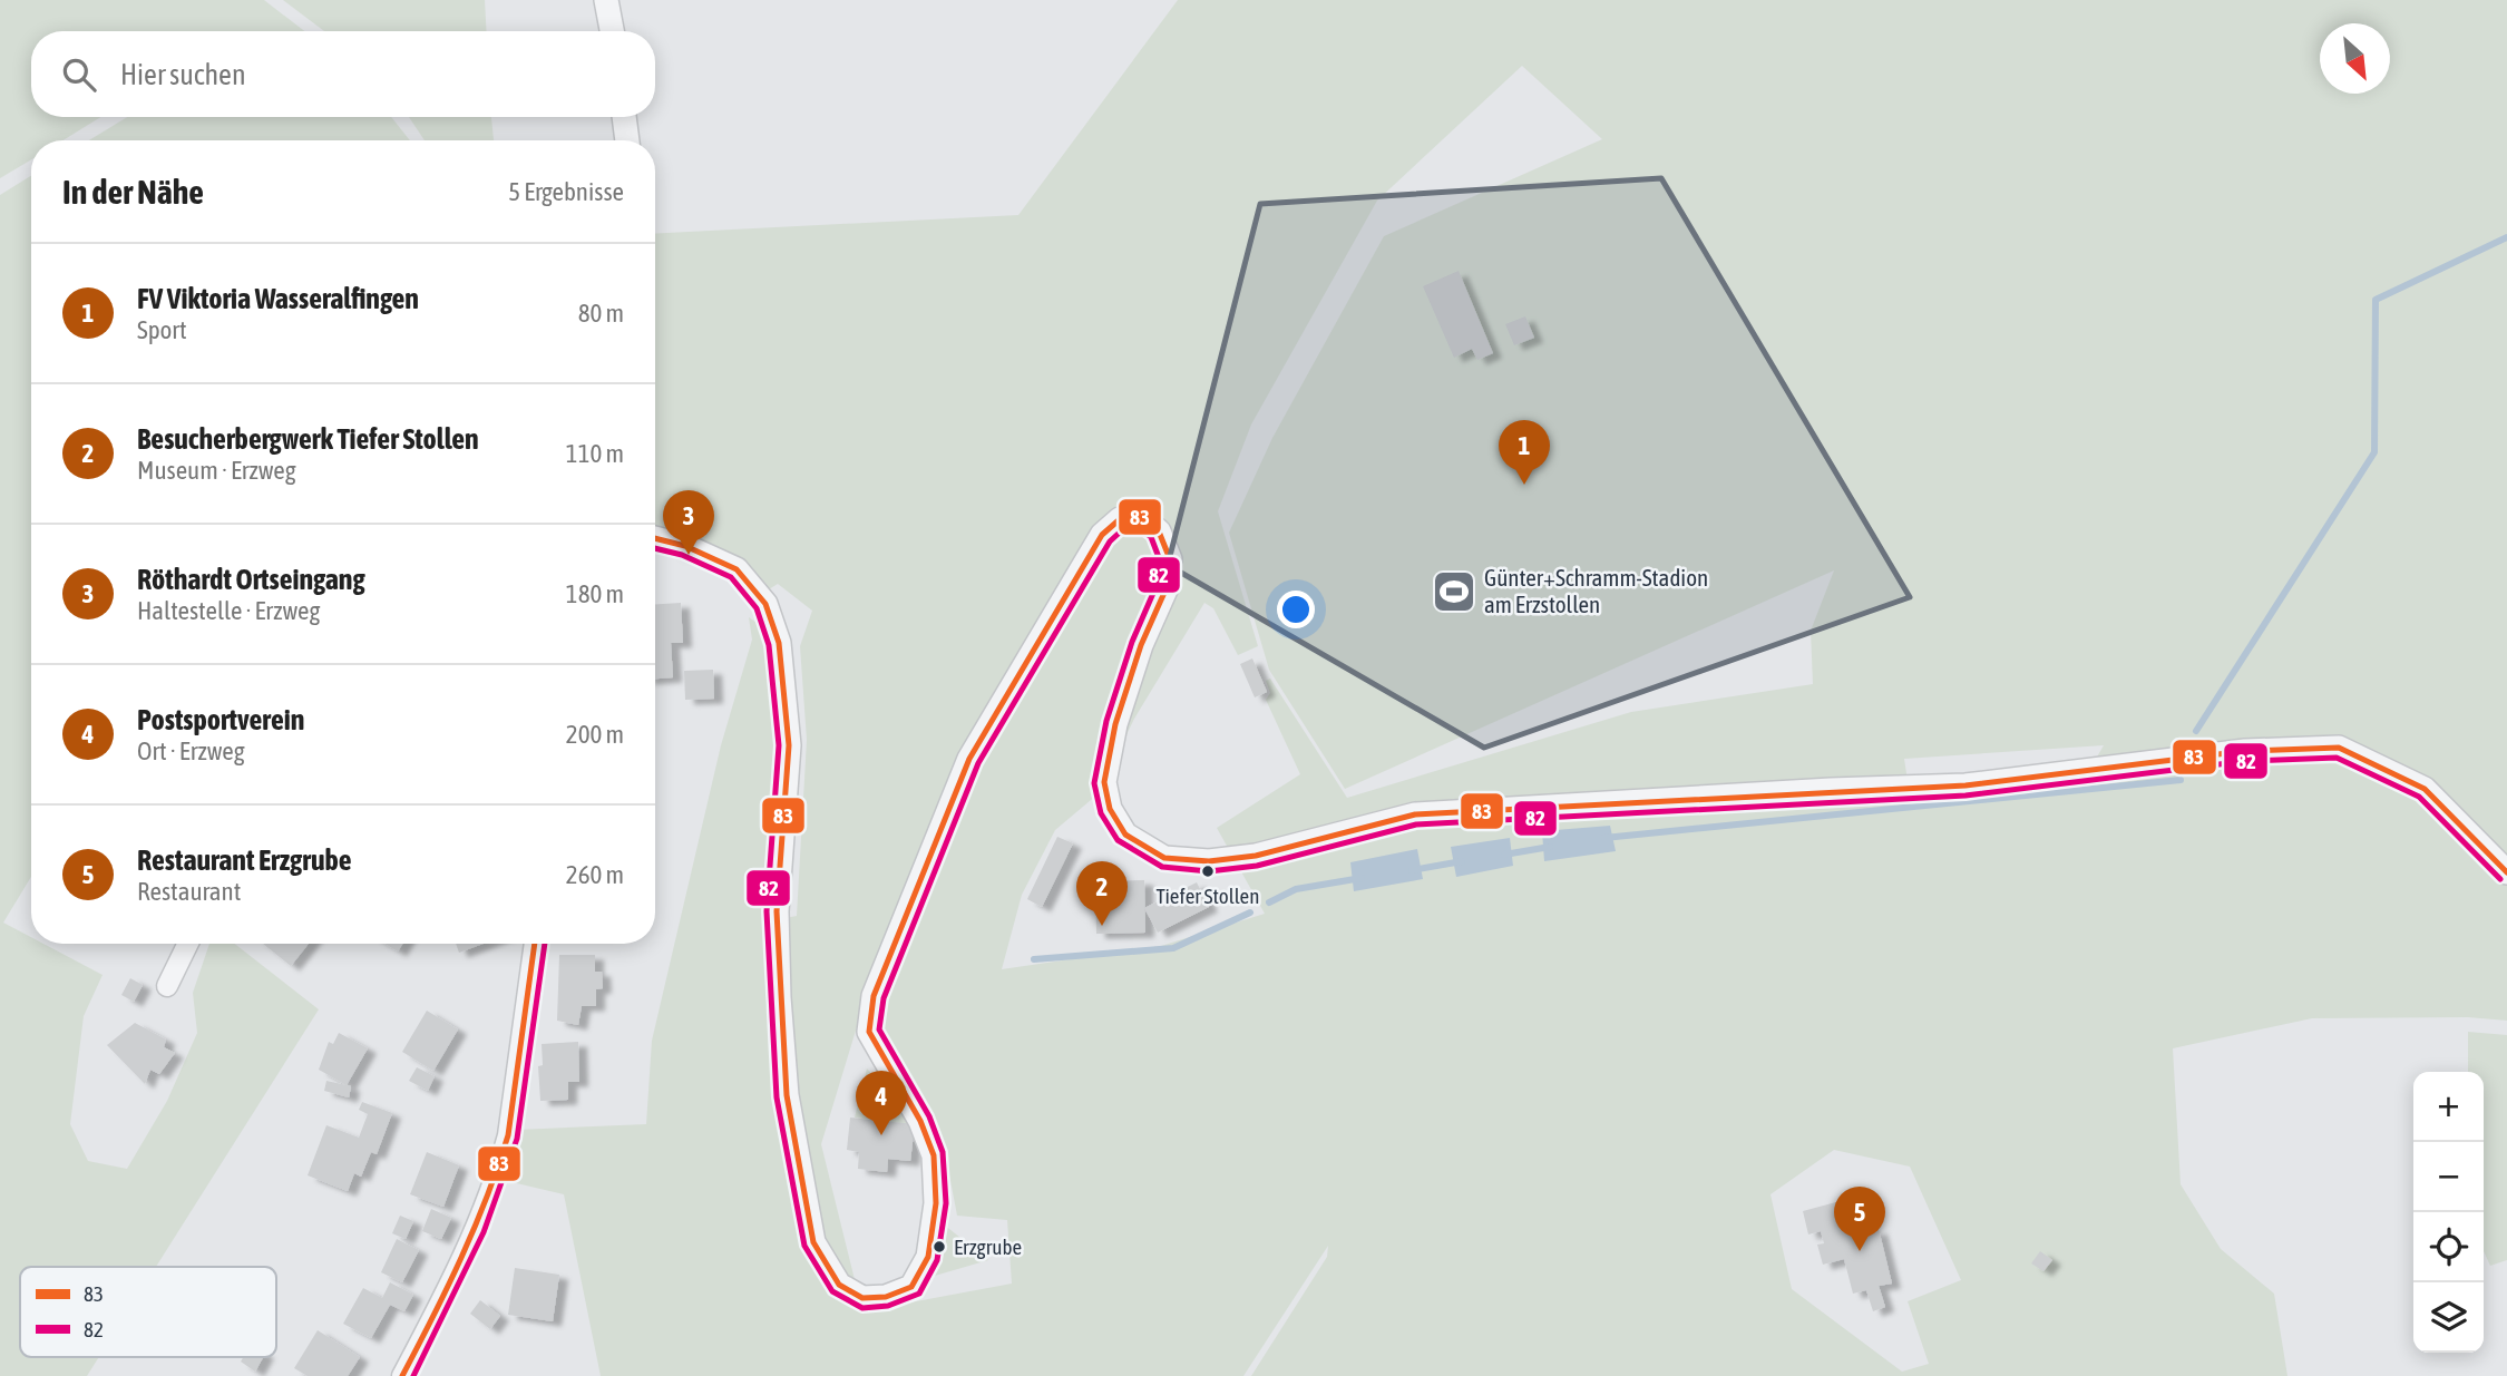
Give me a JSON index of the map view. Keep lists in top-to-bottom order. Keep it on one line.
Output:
{"places":{"sports":["Günter+Schramm-Stadion am Erzstollen"],"other":["Tiefer Stollen","Erzgrube"]},"lines":["transit line 83","transit line 82"],"legend":["83","82"],"north":"bottom right","page":{"search":"Hier suchen","heading":["In der Nähe","5 Ergebnisse"],"list":[{"mark":"1","name":"FV Viktoria Wasseralfingen","note":"Sport","value":"80 m"},{"mark":"2","name":"Besucherbergwerk Tiefer Stollen","note":"Museum · Erzweg","value":"110 m"},{"mark":"3","name":"Röthardt Ortseingang","note":"Haltestelle · Erzweg","value":"180 m"},{"mark":"4","name":"Postsportverein","note":"Ort · Erzweg","value":"200 m"},{"mark":"5","name":"Restaurant Erzgrube","note":"Restaurant","value":"260 m"}],"pins":["1","3","2","4","5"],"map_buttons":["+","−"]}}
